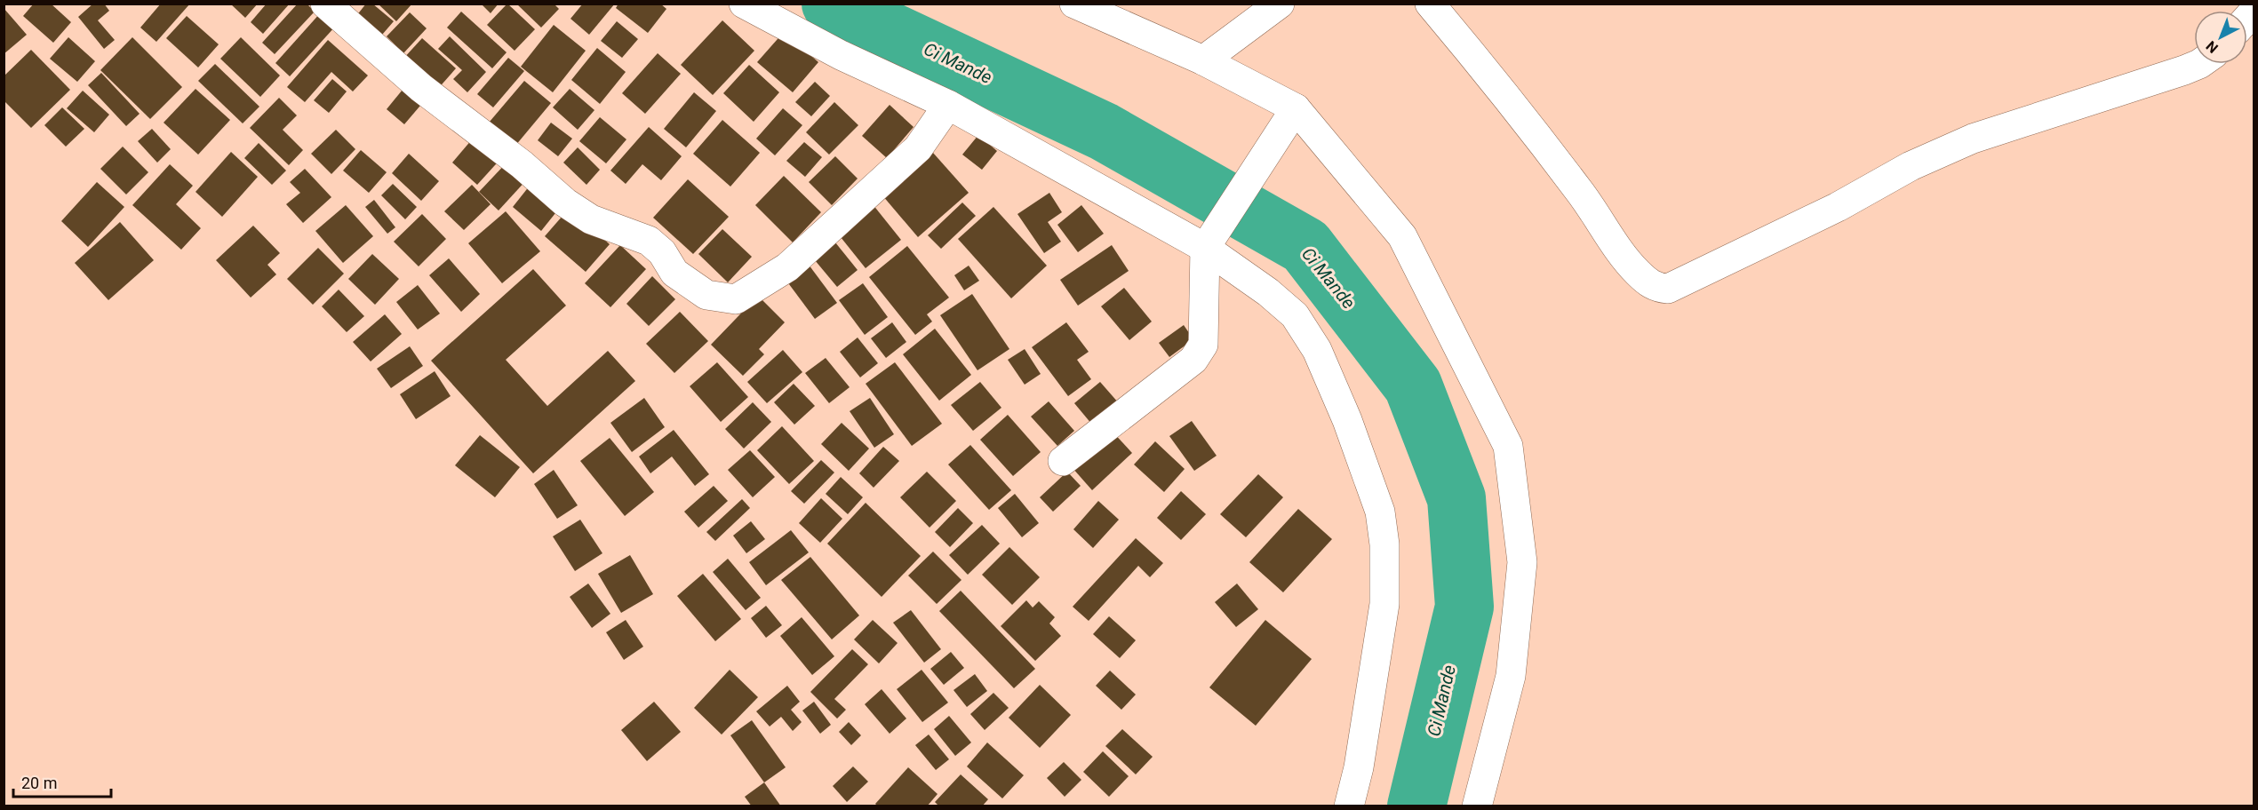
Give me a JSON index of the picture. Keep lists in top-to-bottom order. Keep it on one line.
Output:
{"water":["Ci Mande"],"scale_bar":"20 m","north":"bottom left"}
